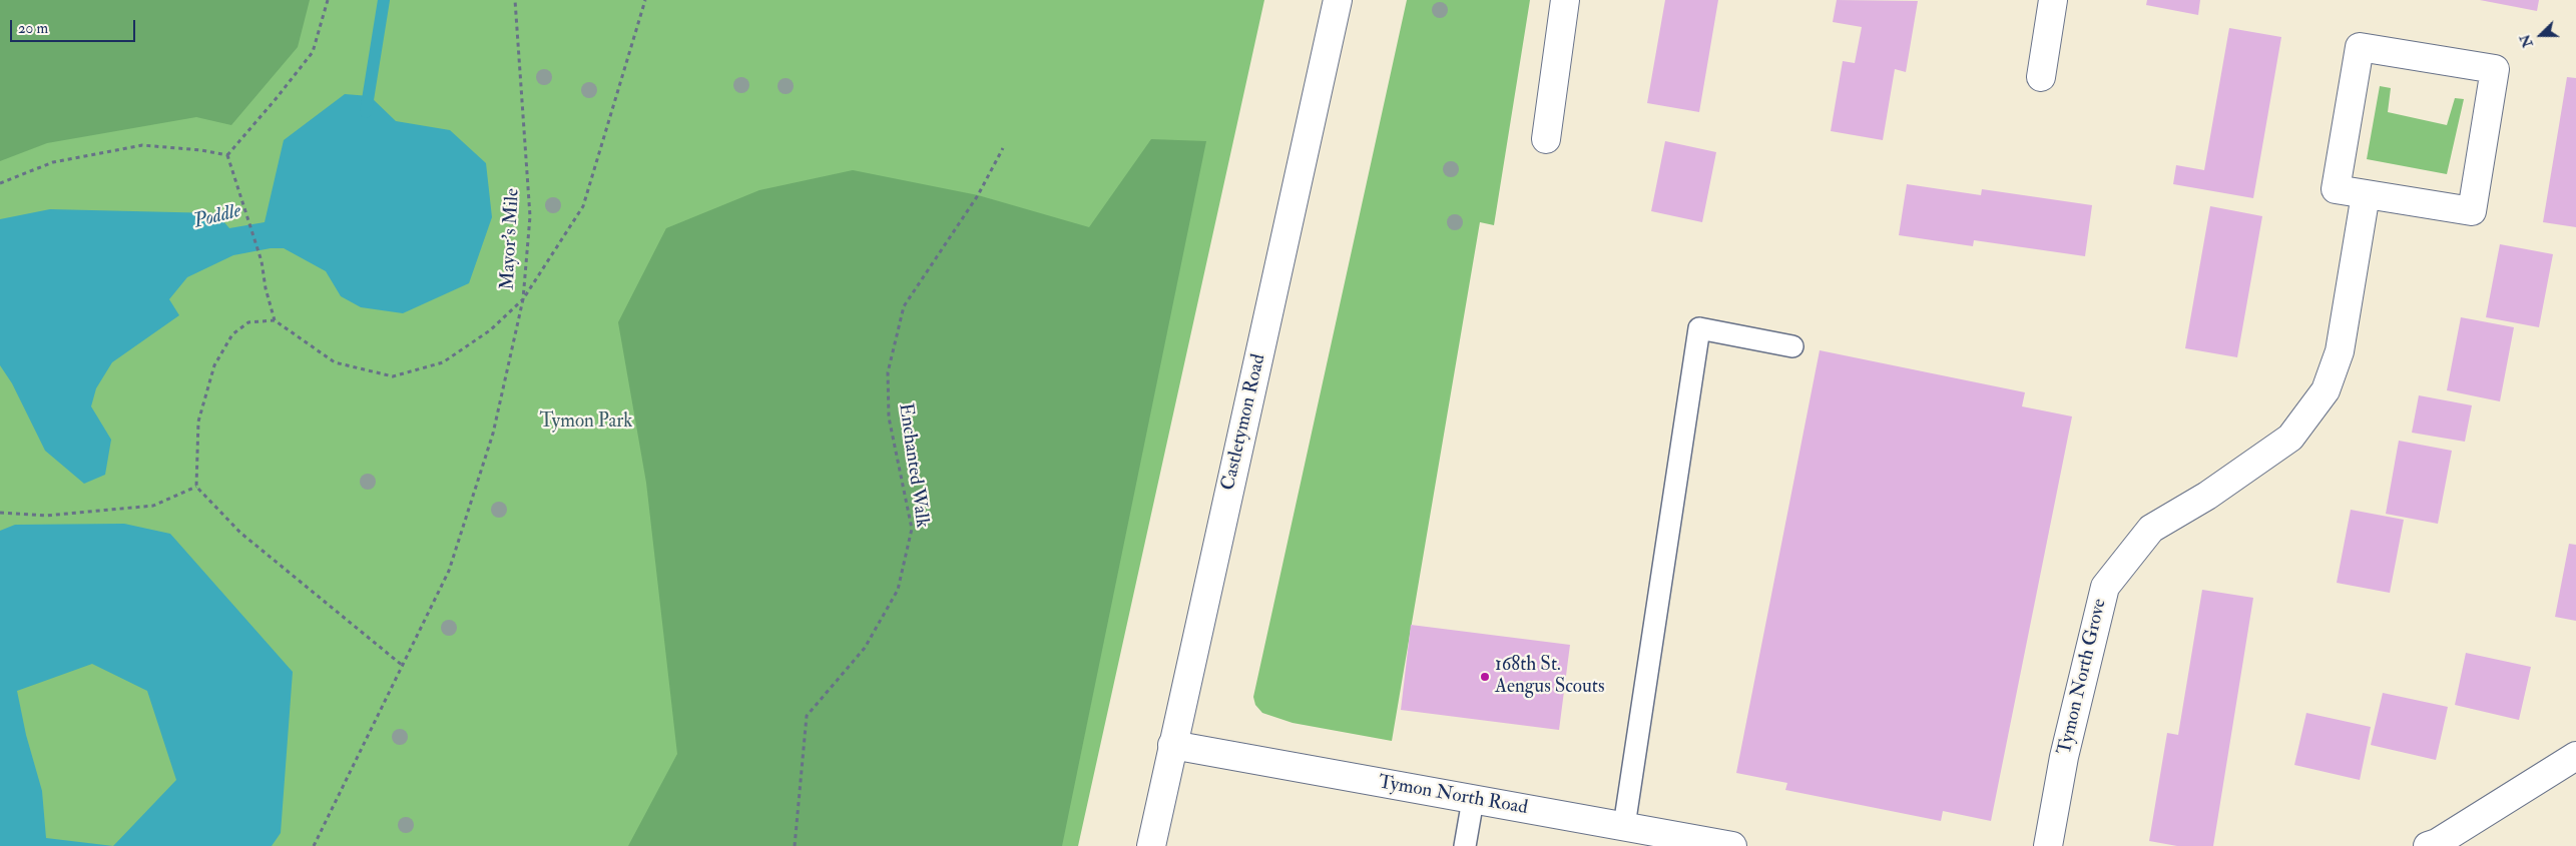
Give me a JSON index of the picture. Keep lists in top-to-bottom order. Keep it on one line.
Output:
{"streets":{"street":["Castletymon Road","Tymon North Grove","Tymon North Road"],"path":["Mayor's Mile","Enchanted Walk"]},"crossings":[["Castletymon Road","Tymon North Road"]],"water":["Poddle"],"parks":["Tymon Park"],"places":["168th St. Aengus Scouts"],"scale_bar":"20 m","north":"left"}
